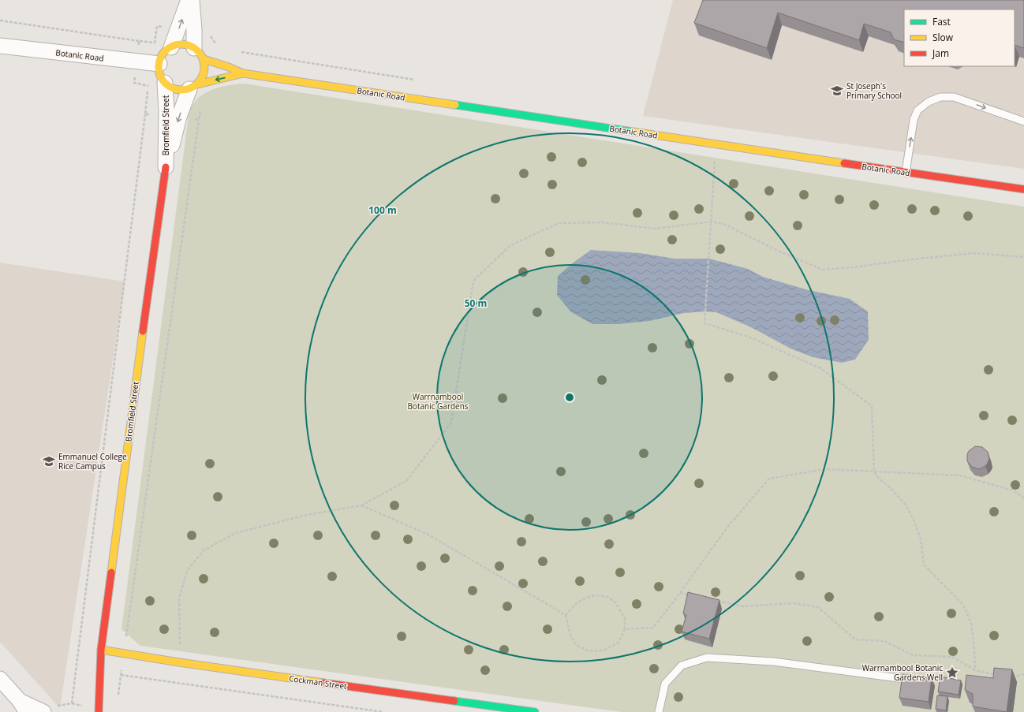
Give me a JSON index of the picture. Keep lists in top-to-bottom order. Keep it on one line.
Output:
{"streets":{"street":["Botanic Road","Bromfield Street","Cockman Street"]},"crossings":[["Botanic Road","Bromfield Street"],["Bromfield Street","Cockman Street"]],"parks":["Warrnambool Botanic Gardens"],"places":{"school or university":["St Joseph's Primary School","Emmanuel College Rice Campus"],"place":["Warrnambool Botanic Gardens Well"]},"legend":["Fast","Slow","Jam"],"rings":["100 m","50 m"]}
